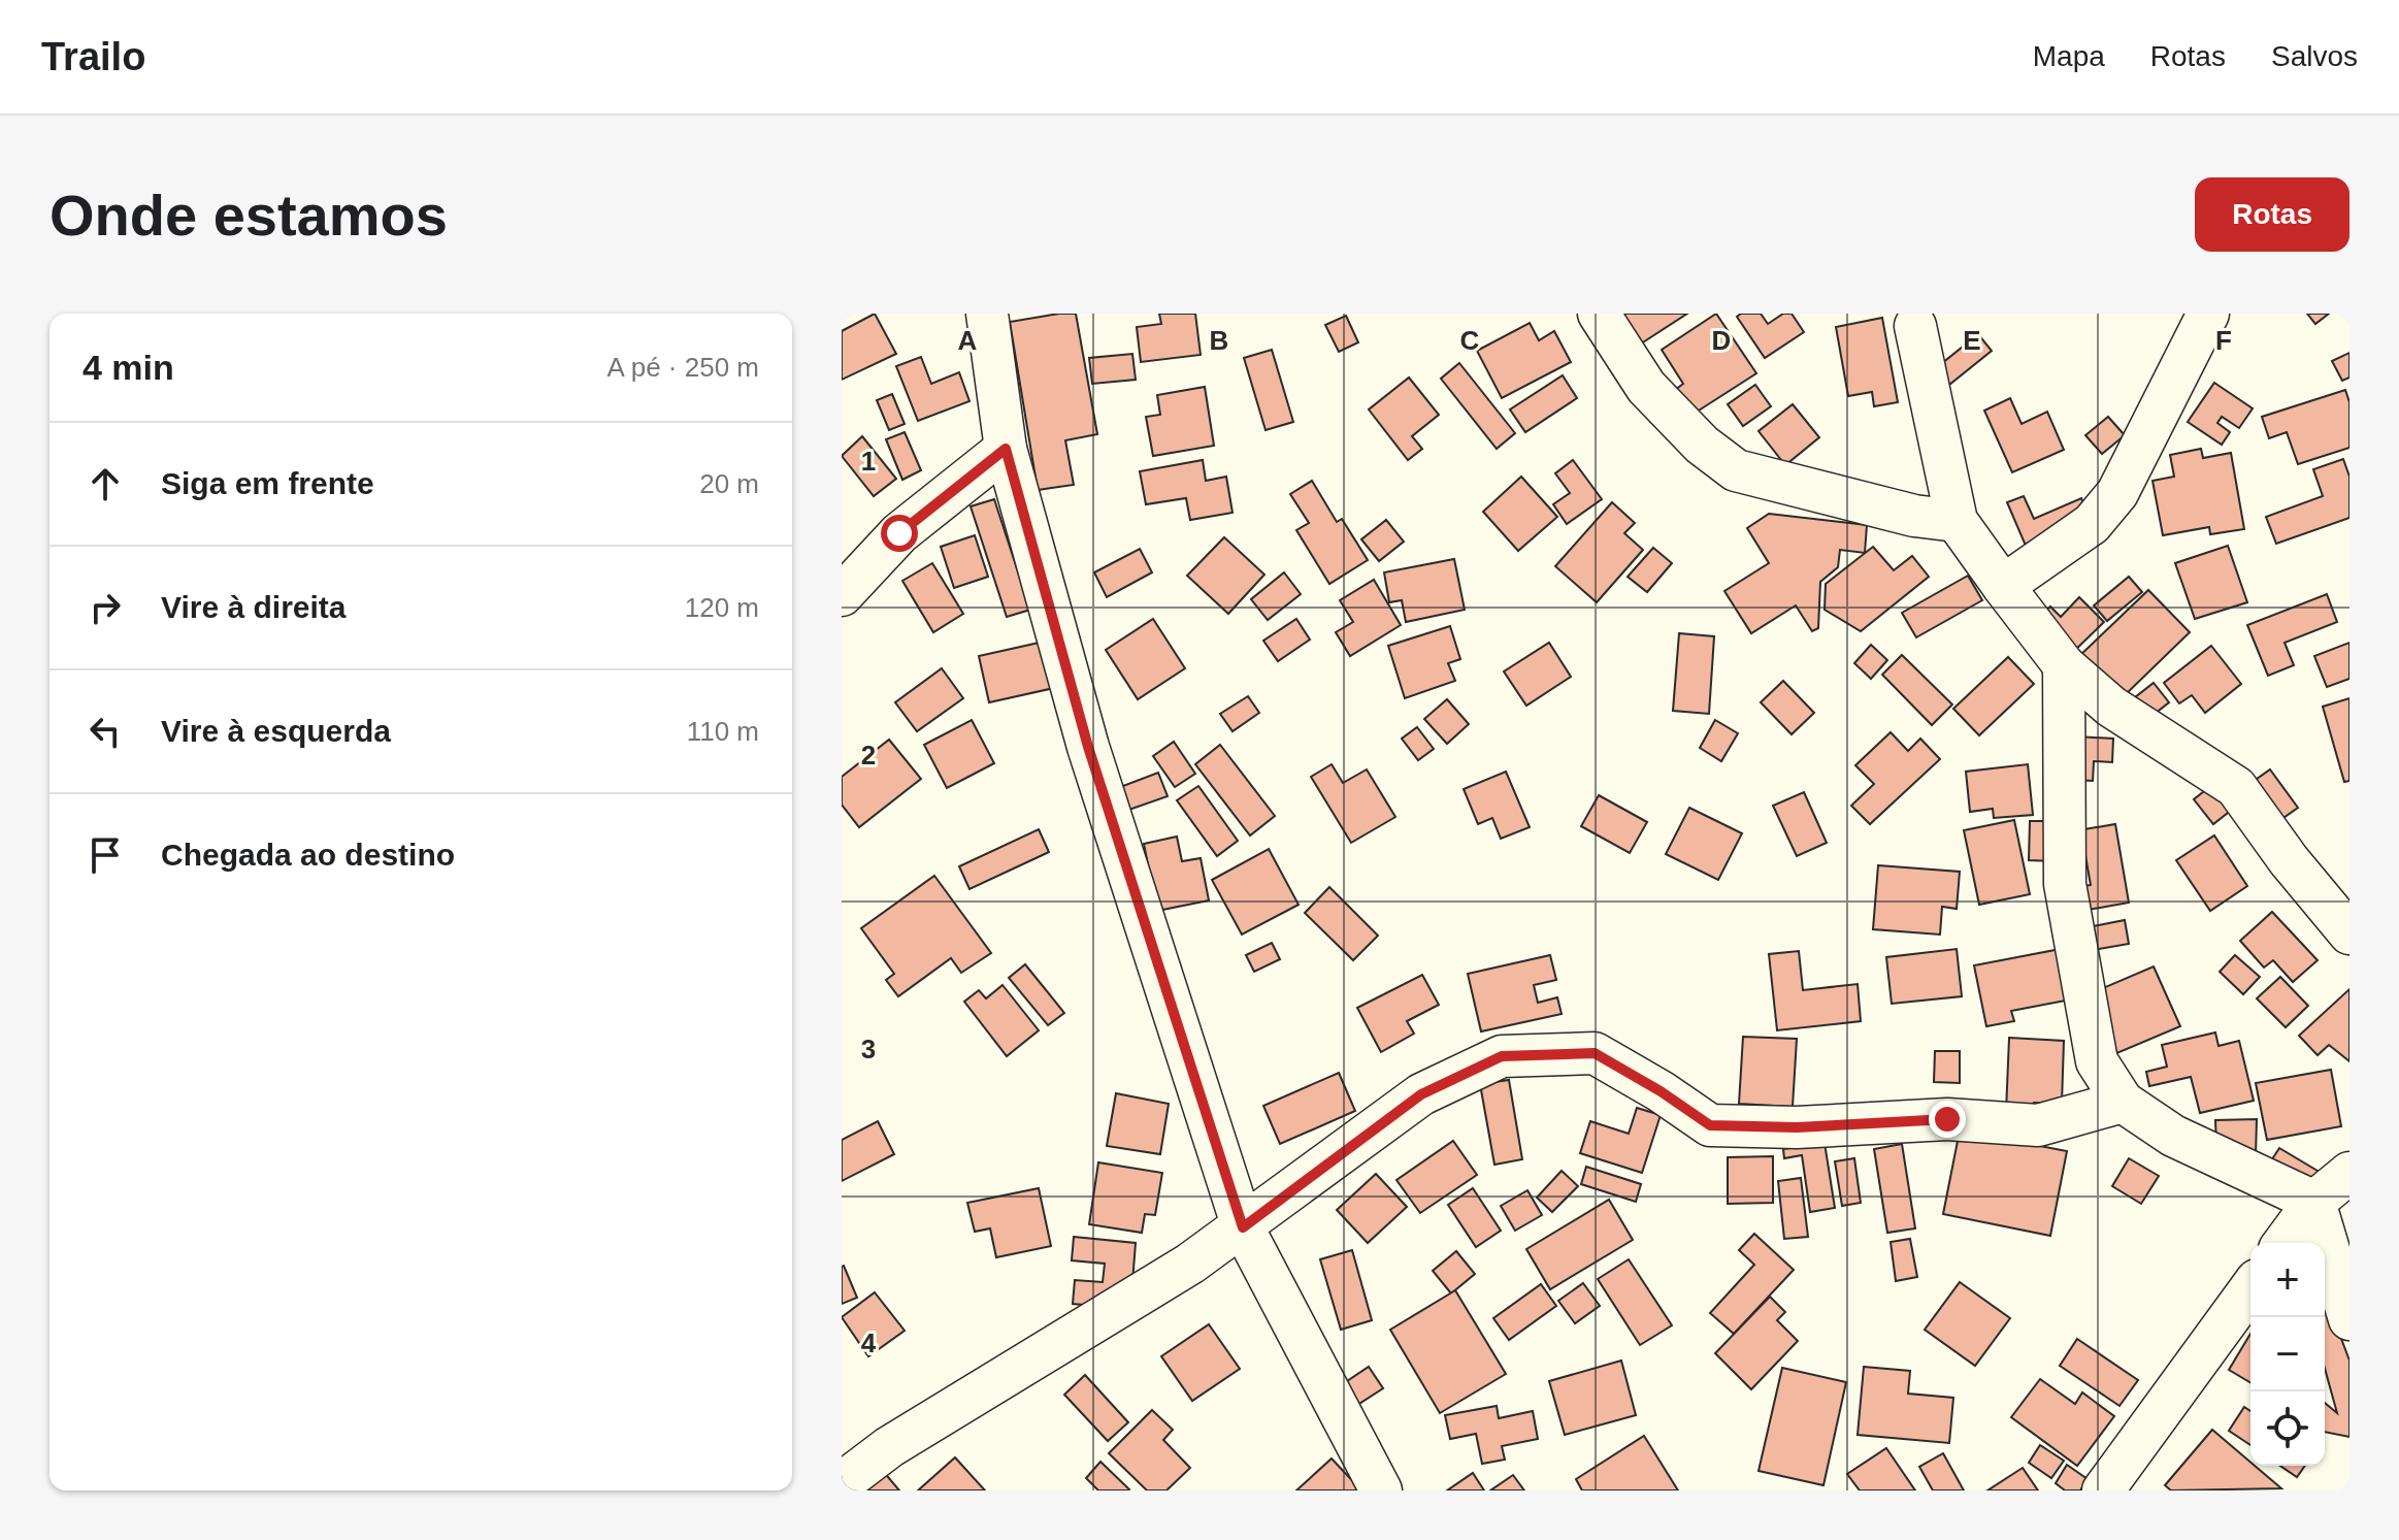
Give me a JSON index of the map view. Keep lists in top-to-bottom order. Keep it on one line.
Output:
{"page":{"header":"Trailo","nav":["Mapa","Rotas","Salvos"],"buttons":"Rotas","title":"Onde estamos","heading":["4 min","A pé · 250 m"],"list":[["Siga em frente","20 m"],["Vire à direita","120 m"],["Vire à esquerda","110 m"],"Chegada ao destino"],"map_buttons":["+","−"]},"grid":{"columns":["A","B","C","D","E","F"],"rows":["1","2","3","4"]}}
